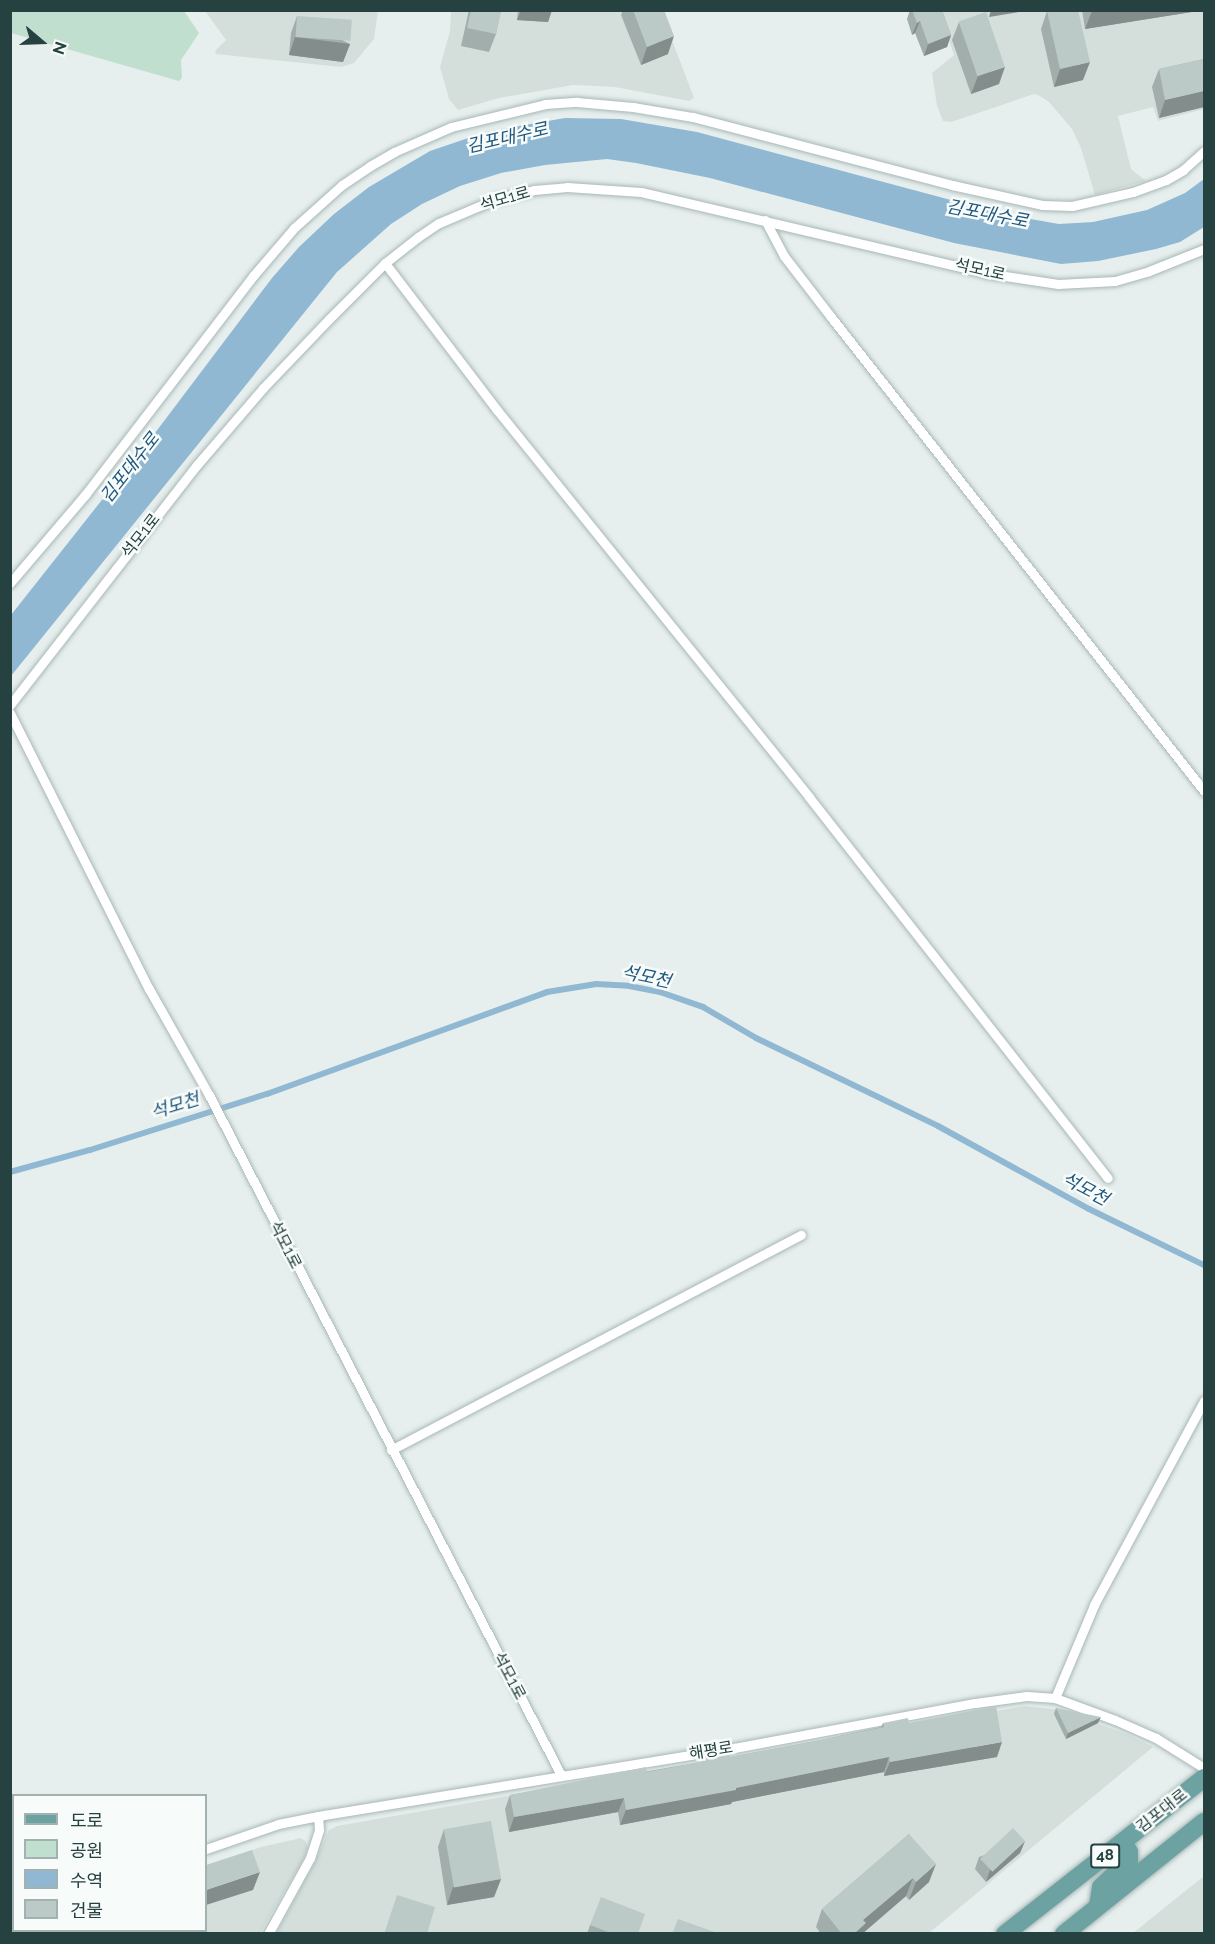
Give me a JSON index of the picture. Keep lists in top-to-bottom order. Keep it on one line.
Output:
{"streets":{"main road":["김포대로","48"],"lane":["석모1로","해평로"]},"crossings":[["석모1로","해평로"]],"water":["김포대수로","석모천"],"legend":["도로","공원","수역","건물"],"north":"right"}
